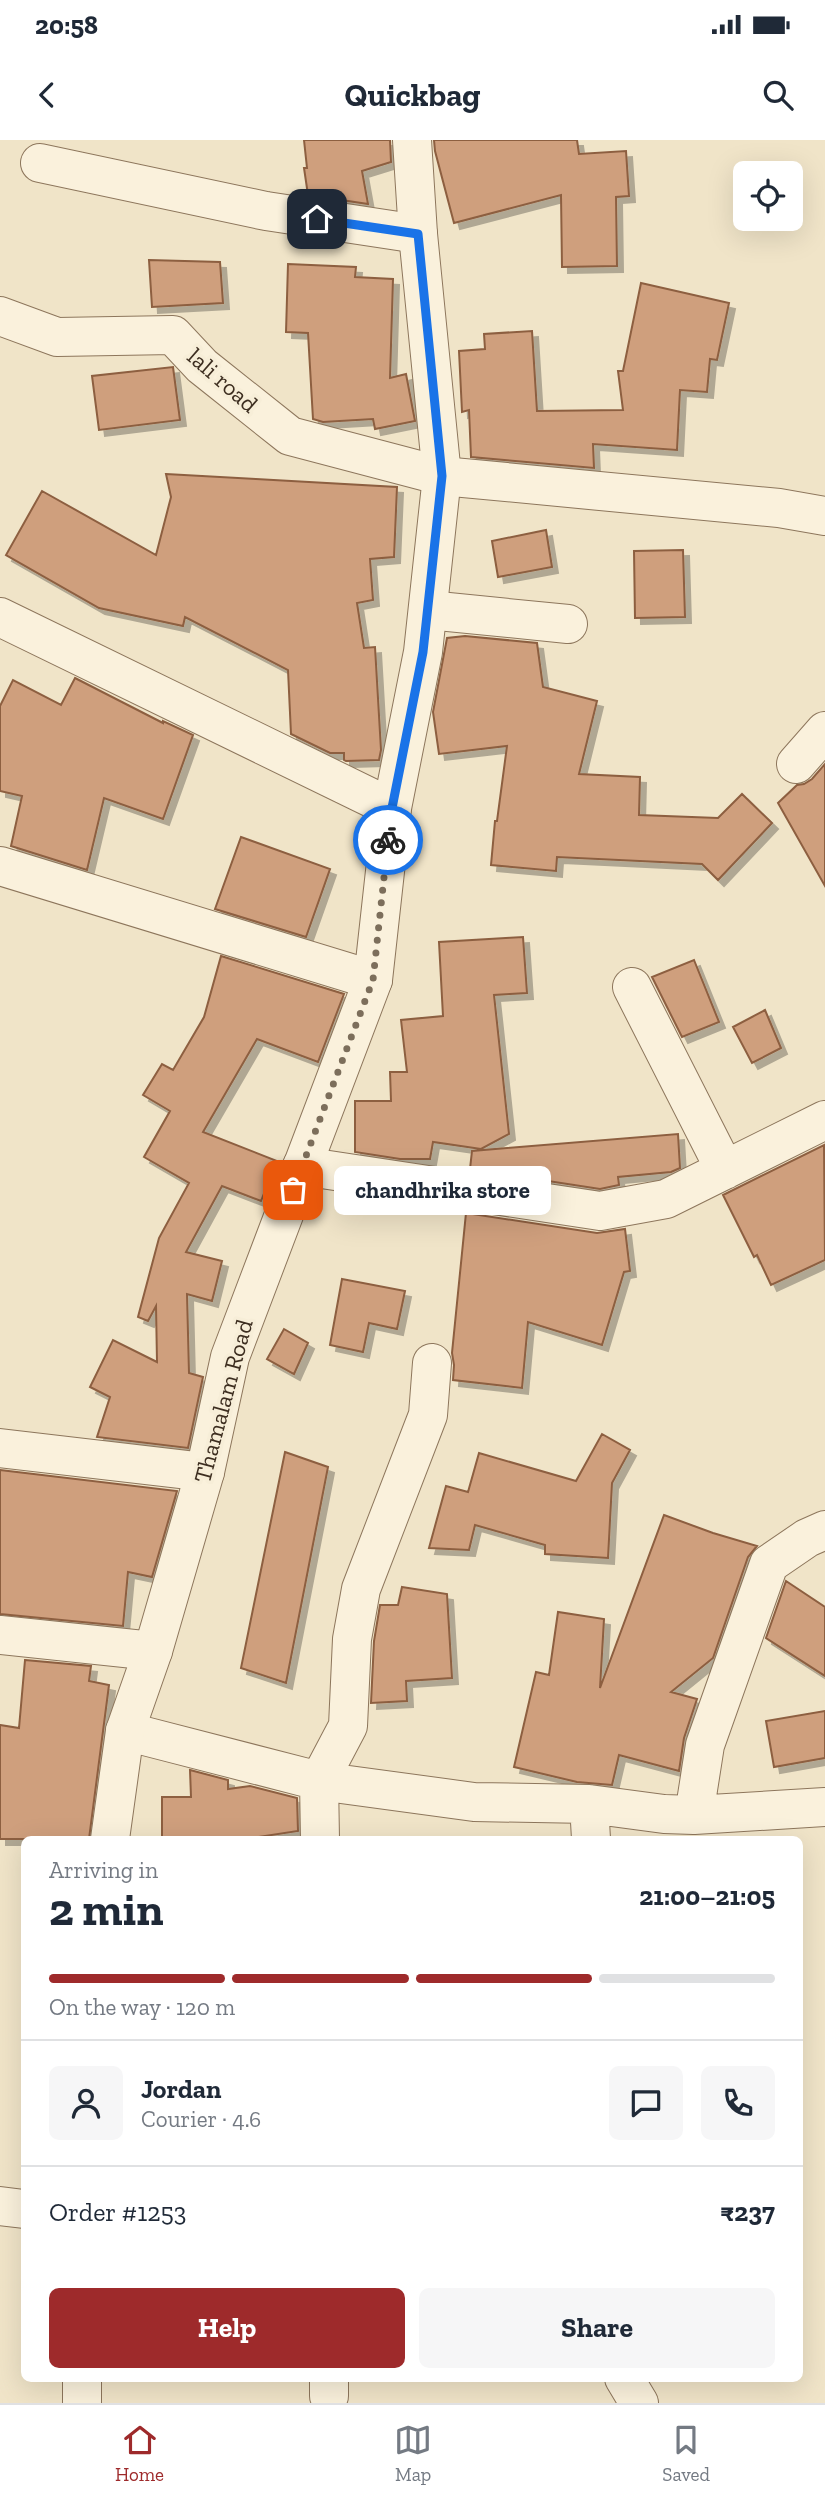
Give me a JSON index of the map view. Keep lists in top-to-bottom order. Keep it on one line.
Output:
{"streets":{"street":["lali road","Thamalam Road"]},"crossings":[["lali road","Thamalam Road"]],"places":["chandhrika store"],"page":{"status":"20:58","header":"Quickbag","bubble":"chandhrika store","heading":["2 min","Arriving in","21:00–21:05"],"panel":["Jordan","Courier · 4.6","Order #1253","₹237"],"bar":"On the way · 120 m","buttons":["Help","Share"],"tabs":["Home","Map","Saved"]}}
